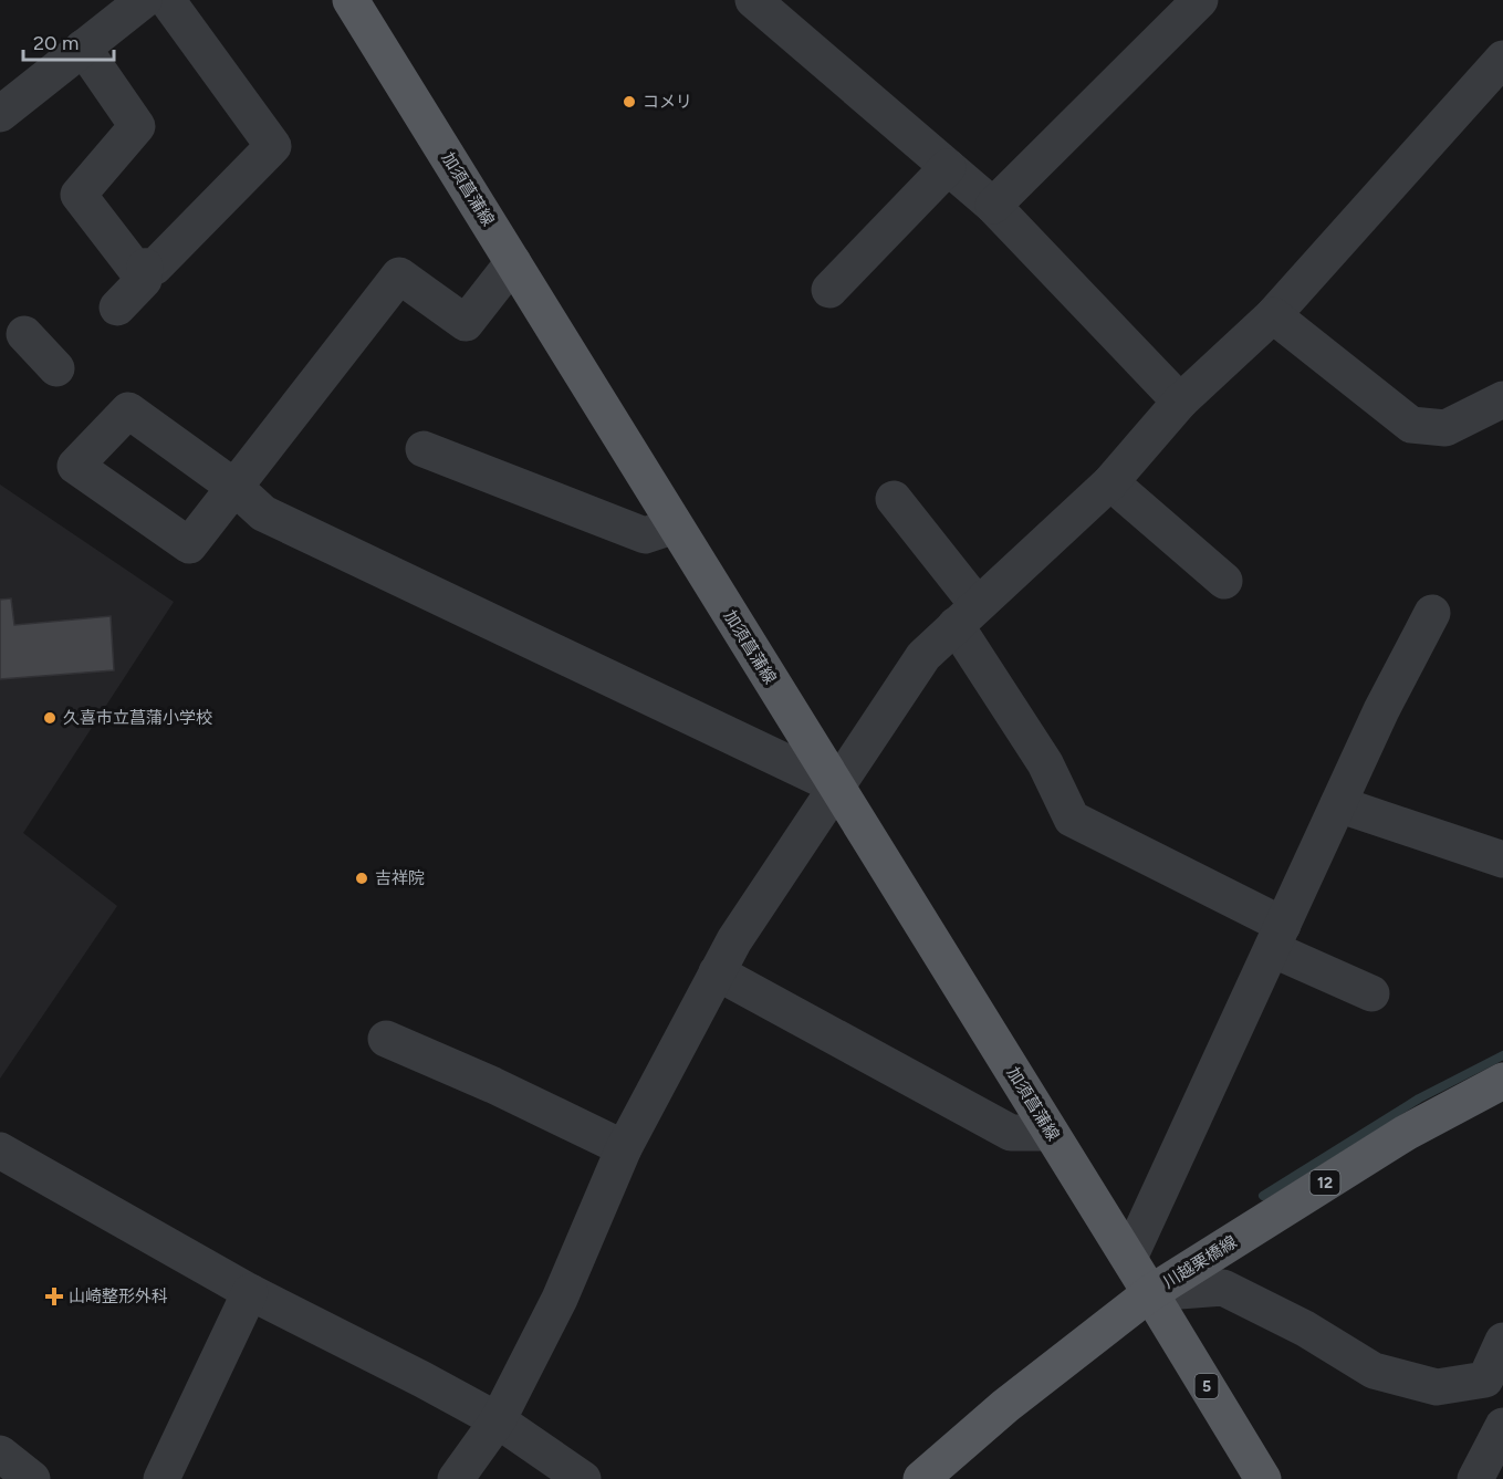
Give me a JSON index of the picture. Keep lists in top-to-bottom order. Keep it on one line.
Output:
{"streets":{"main road":["加須菖蒲線","12","川越栗橋線","5"]},"crossings":[["加須菖蒲線","川越栗橋線"],["加須菖蒲線","5"],["川越栗橋線","5"]],"places":{"other":["コメリ","久喜市立菖蒲小学校","吉祥院"],"health":["山崎整形外科"]},"scale_bar":"20 m"}
